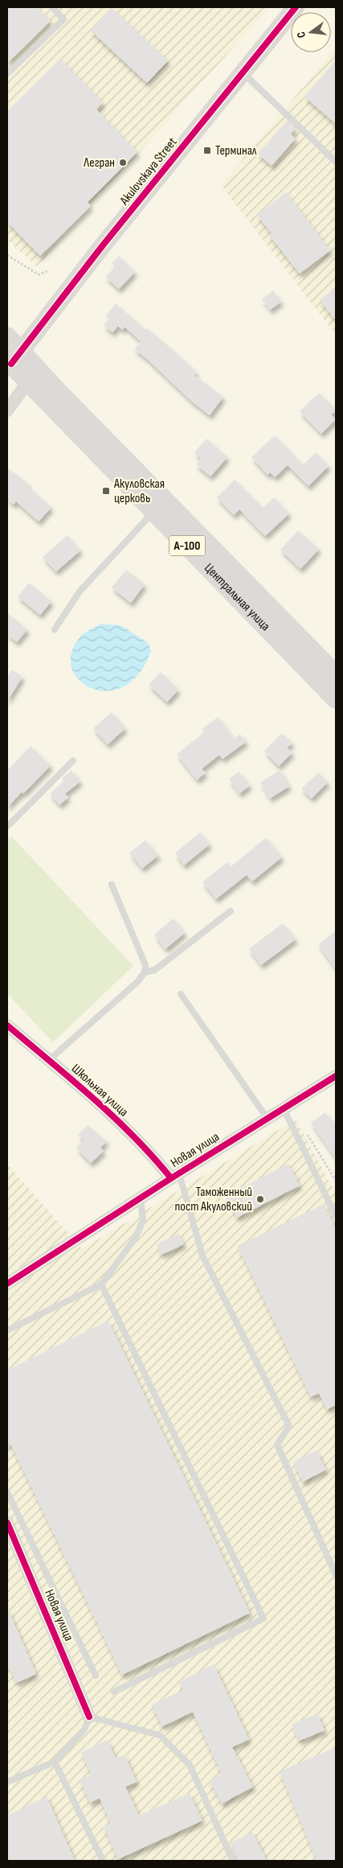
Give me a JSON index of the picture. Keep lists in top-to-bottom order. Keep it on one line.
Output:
{"streets":{"main road":["А-100","Центральная улица"],"street":["Akulovskaya Street","Школьная улица","Новая улица"]},"crossings":[["Akulovskaya Street","А-100"],["Akulovskaya Street","Центральная улица"],["А-100","Центральная улица"],["Школьная улица","Новая улица"]],"places":{"transit":["Терминал","Акуловская церковь"],"other":["Легран","Таможенный пост Акуловский"]},"north":"left"}
